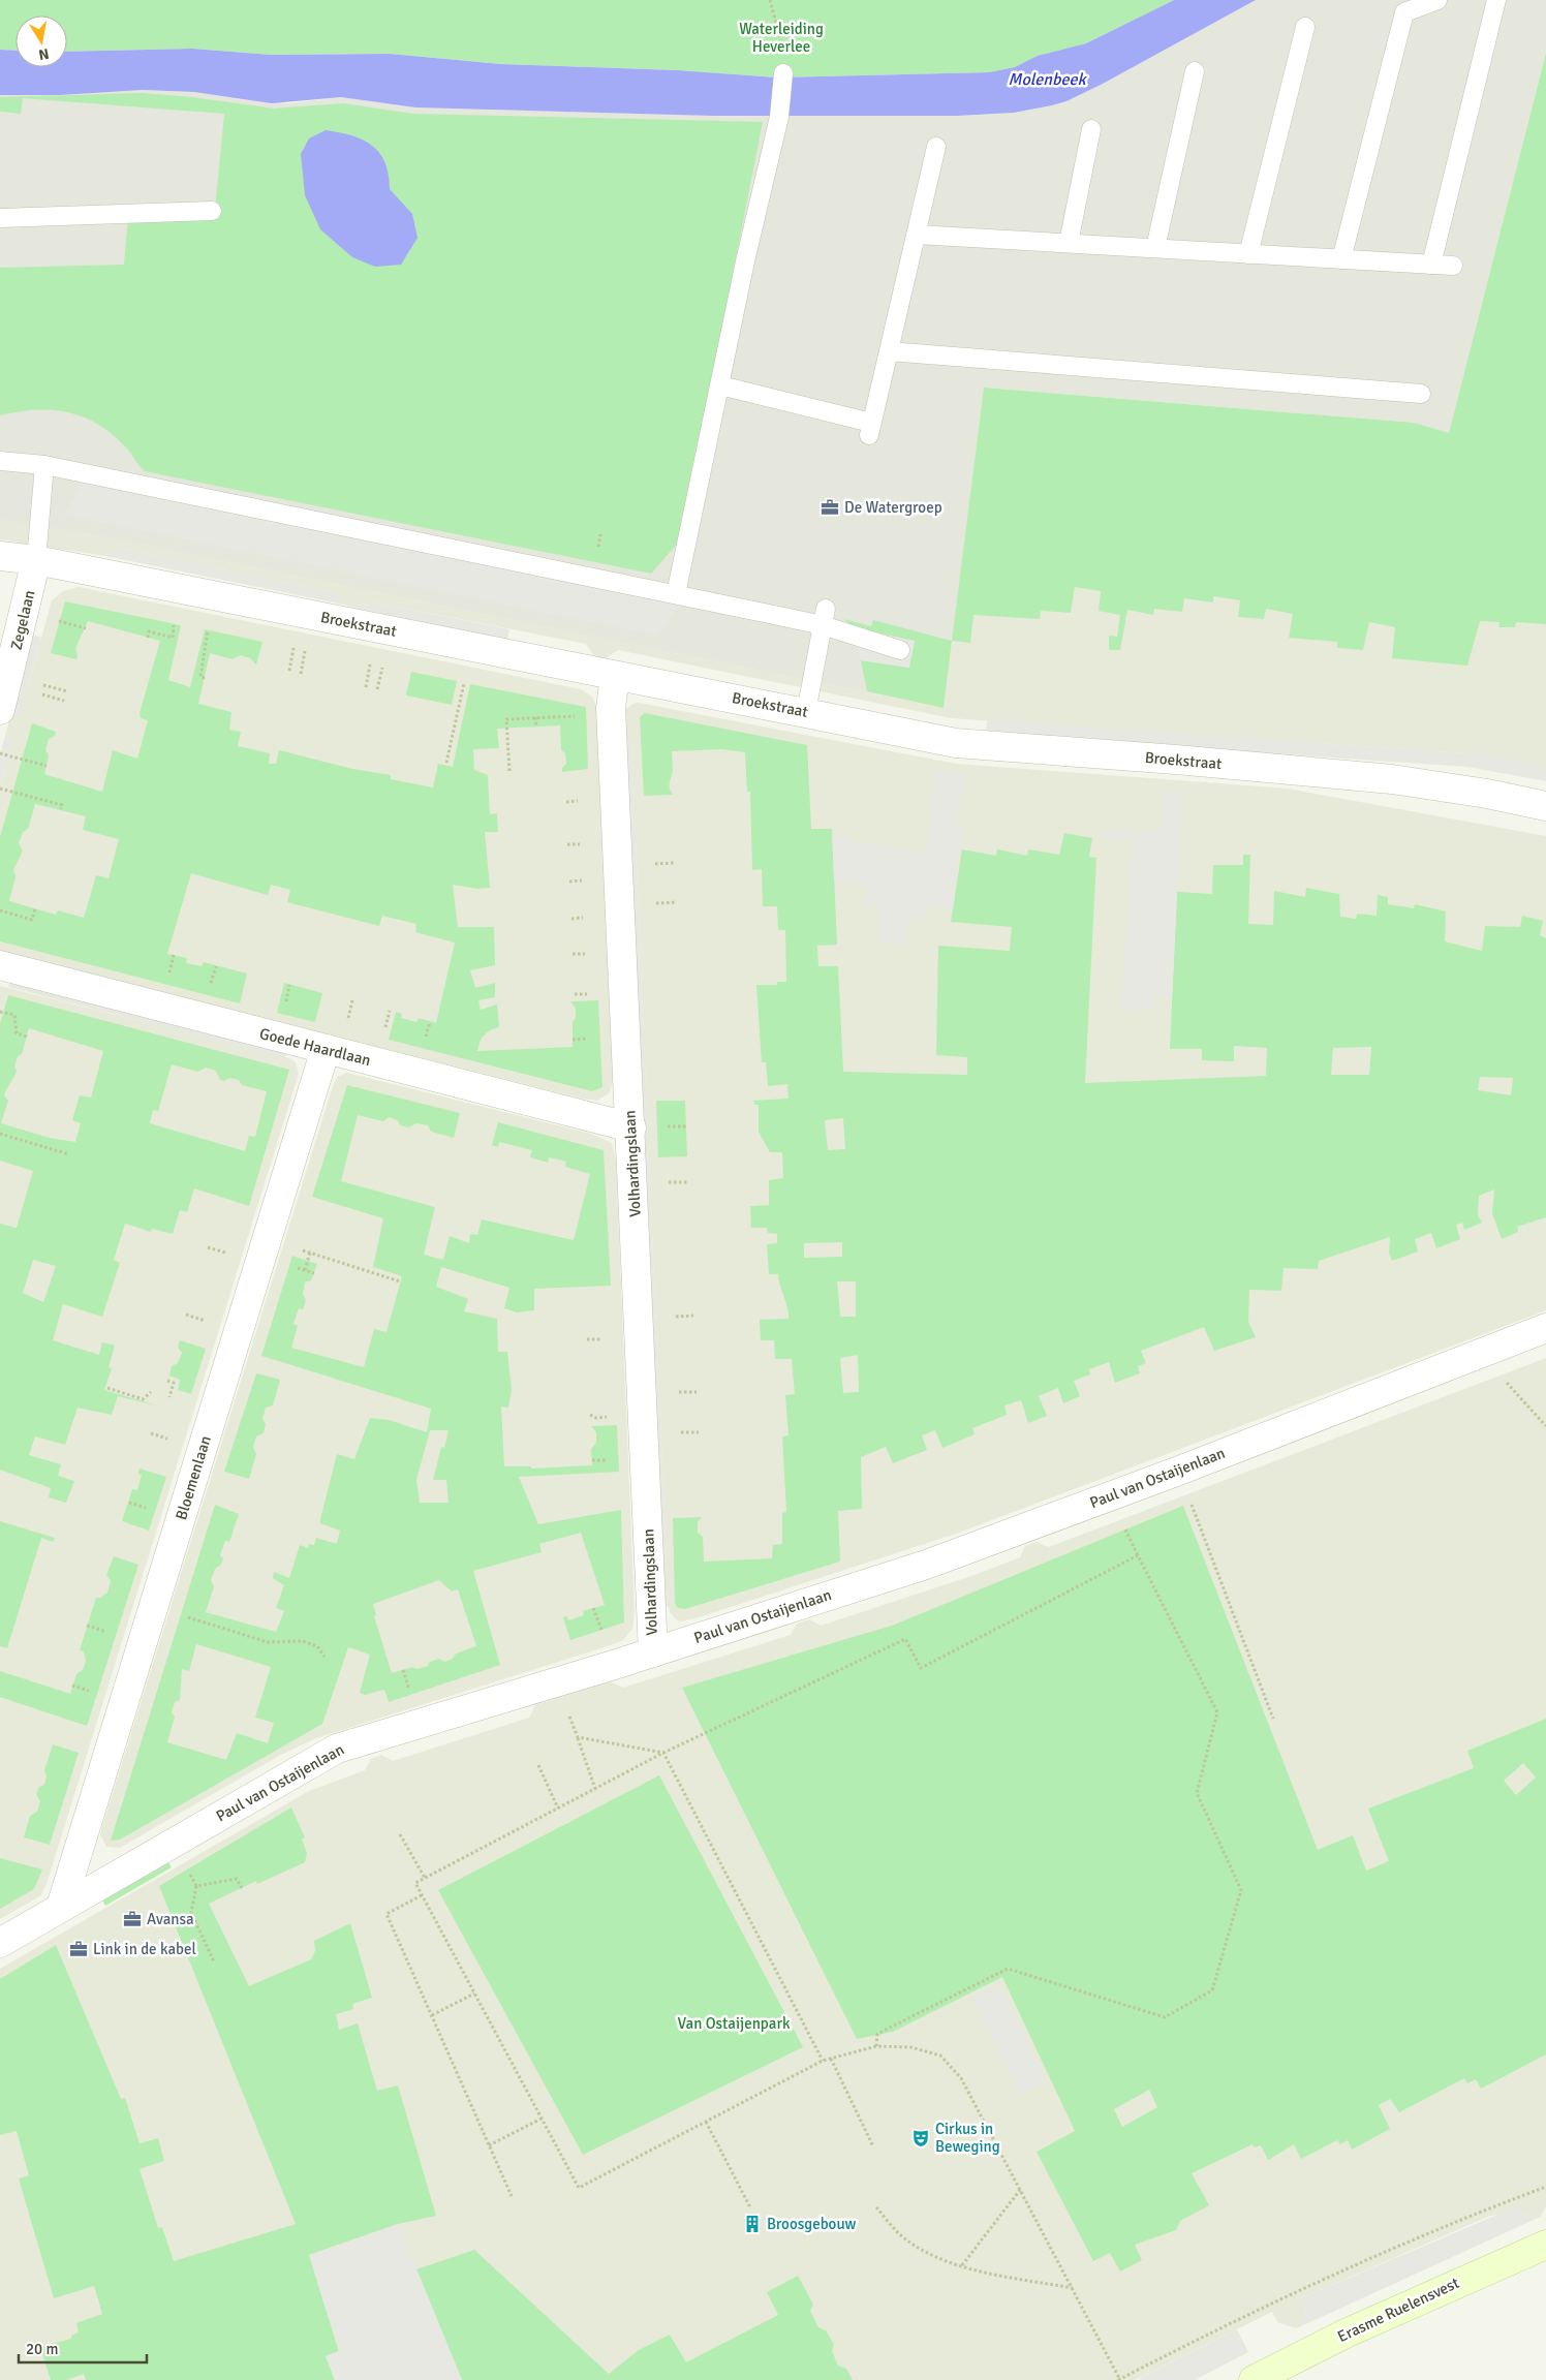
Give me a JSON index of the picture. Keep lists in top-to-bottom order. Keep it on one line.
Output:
{"streets":{"main road":["Erasme Ruelensvest"],"street":["Zegelaan","Broekstraat","Goede Haardlaan","Volhardingslaan","Bloemenlaan","Paul van Ostaijenlaan"]},"crossings":[["Zegelaan","Broekstraat"],["Broekstraat","Volhardingslaan"],["Goede Haardlaan","Volhardingslaan"],["Goede Haardlaan","Bloemenlaan"],["Volhardingslaan","Paul van Ostaijenlaan"],["Bloemenlaan","Paul van Ostaijenlaan"]],"water":["Molenbeek"],"parks":["Waterleiding Heverlee","Van Ostaijenpark"],"places":{"office":["De Watergroep","Avansa","Link in de kabel"],"theatre":["Cirkus in Beweging"],"building":["Broosgebouw"]},"scale_bar":"20 m","north":"bottom"}
